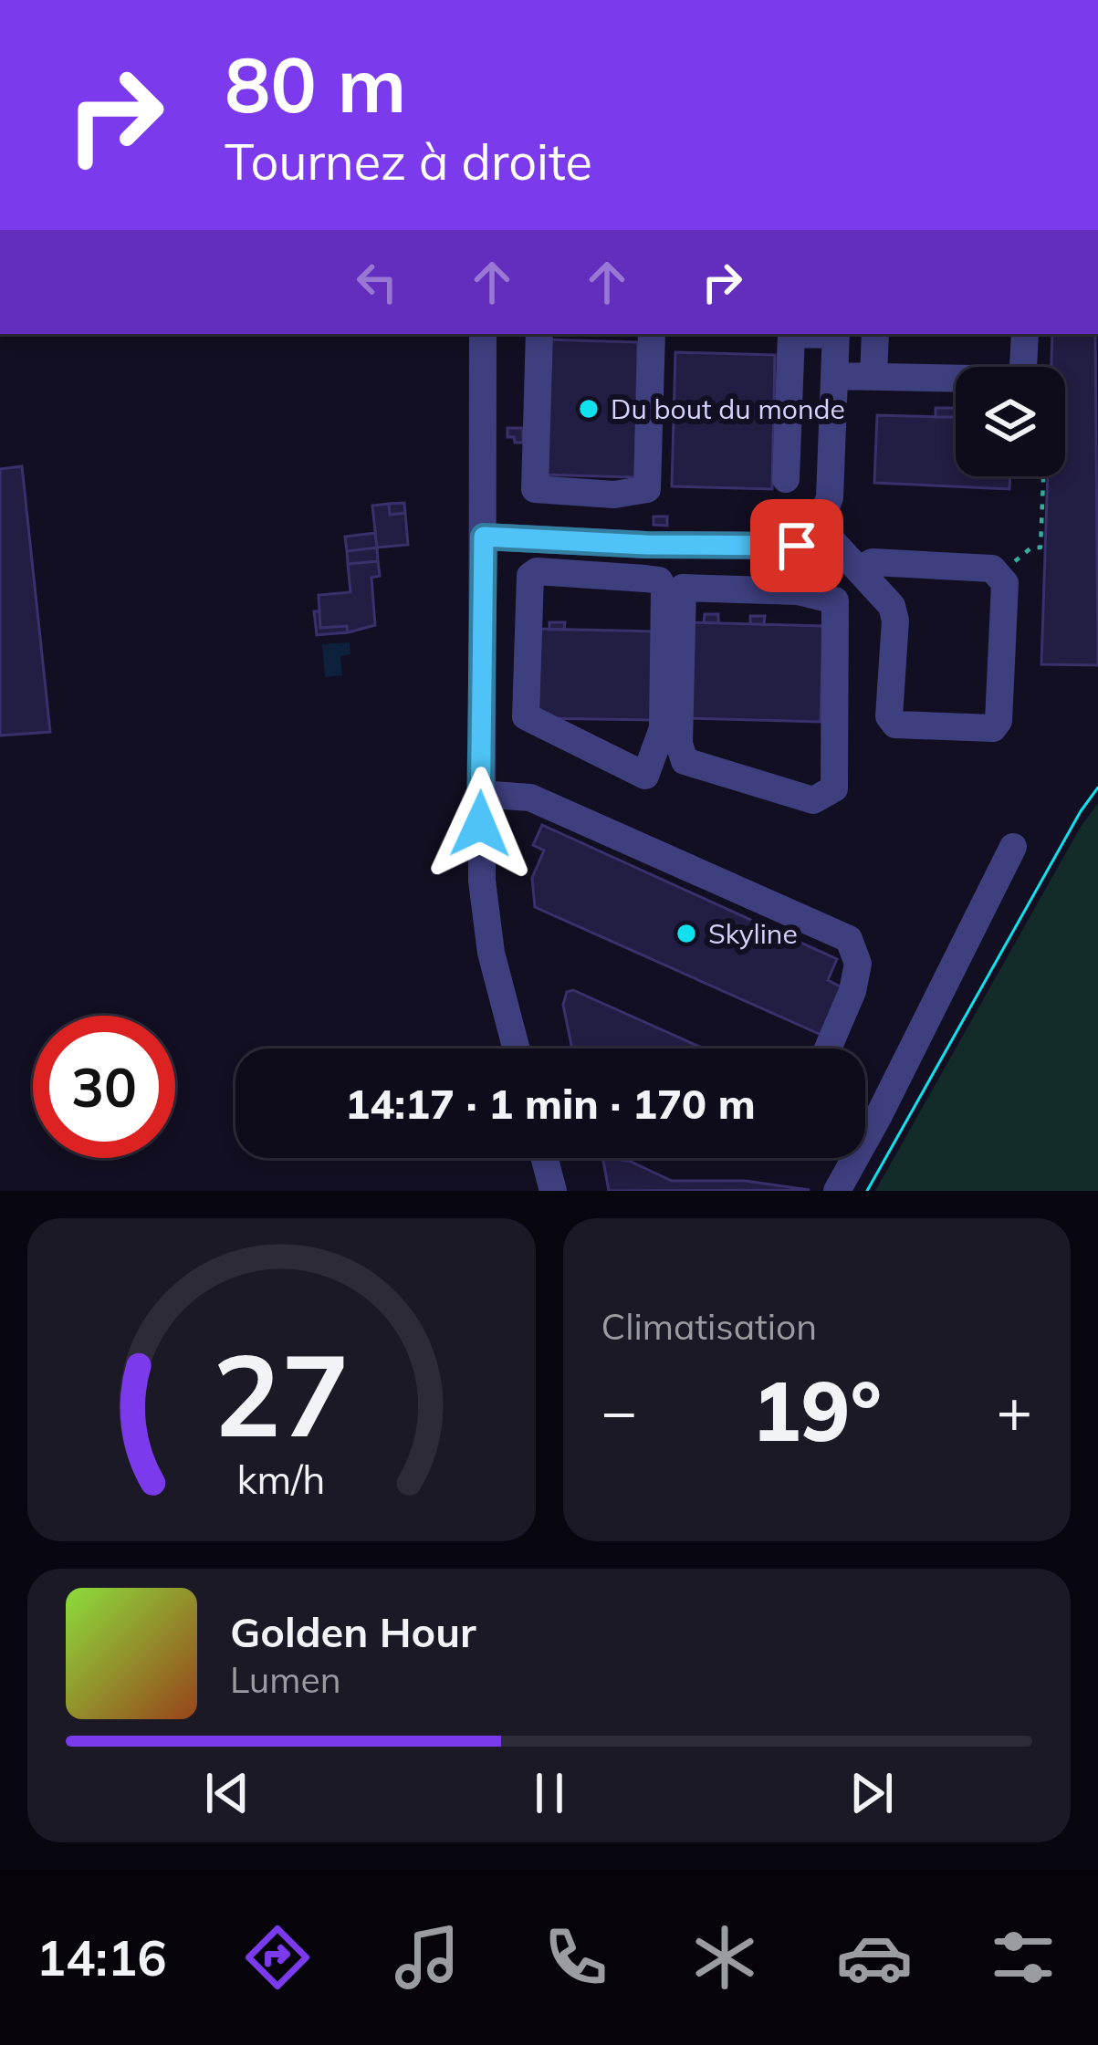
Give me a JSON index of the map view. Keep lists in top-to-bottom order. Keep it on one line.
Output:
{"places":["Du bout du monde","Skyline"],"page":{"turn":["80 m","Tournez à droite"],"limit":"30","trip":"14:17 · 1 min · 170 m","tile":"Climatisation","heat":["−","19°","+"],"song":["Golden Hour","Lumen"],"tabs":"14:16","gauge":["27","km/h"]}}
